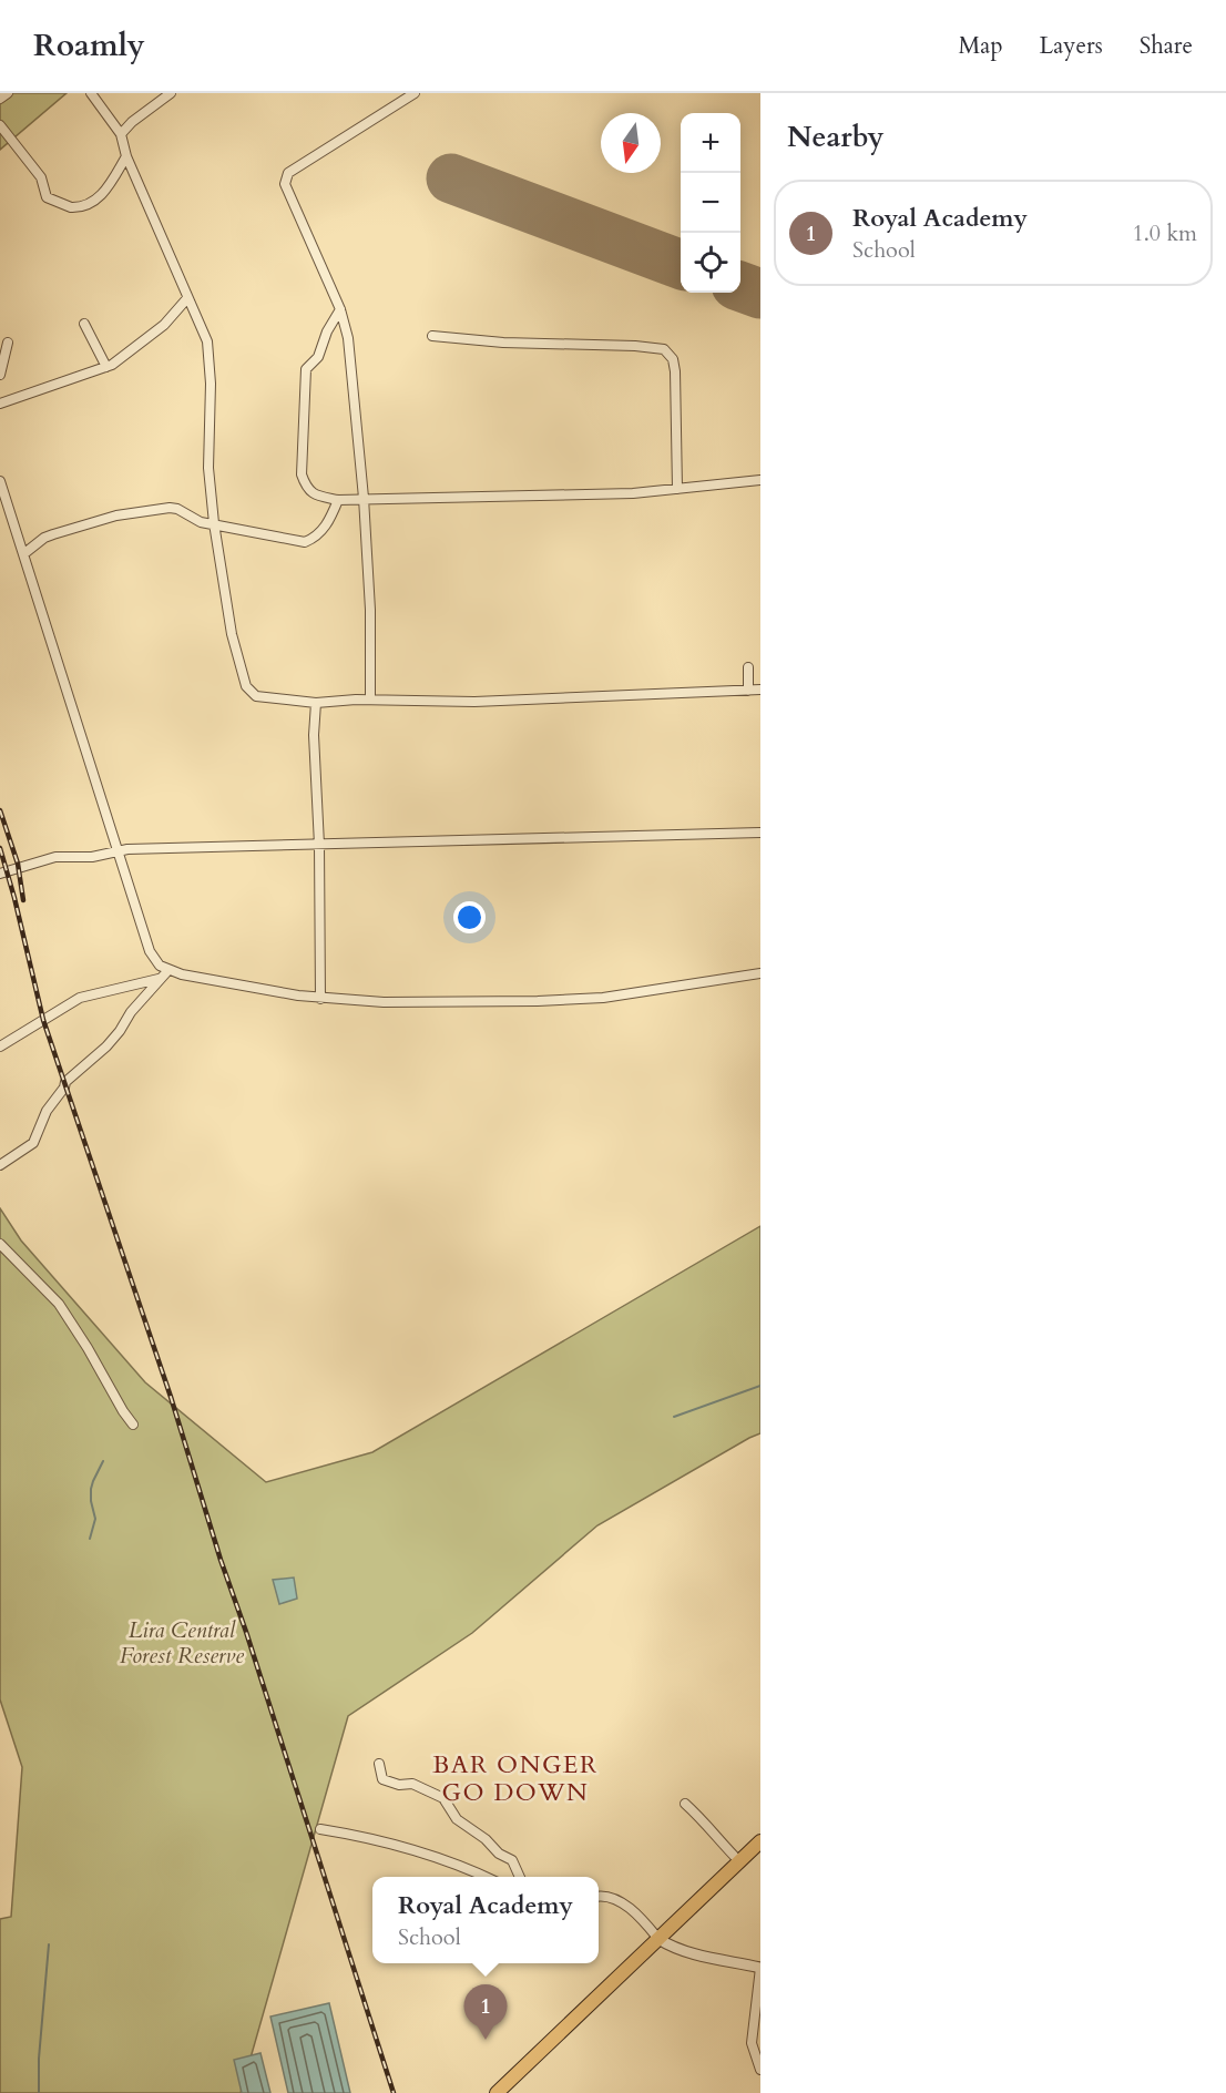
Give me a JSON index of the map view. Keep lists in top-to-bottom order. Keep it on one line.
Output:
{"districts":["BAR ONGER GO DOWN"],"parks":["Lira Central Forest Reserve"],"north":"bottom","page":{"header":"Roamly","nav":["Map","Layers","Share"],"heading":"Nearby","map_buttons":["+","−"],"list":[{"mark":"1","name":"Royal Academy","note":"School","value":"1.0 km"}],"popup":["Royal Academy","School"],"pins":"1"}}
